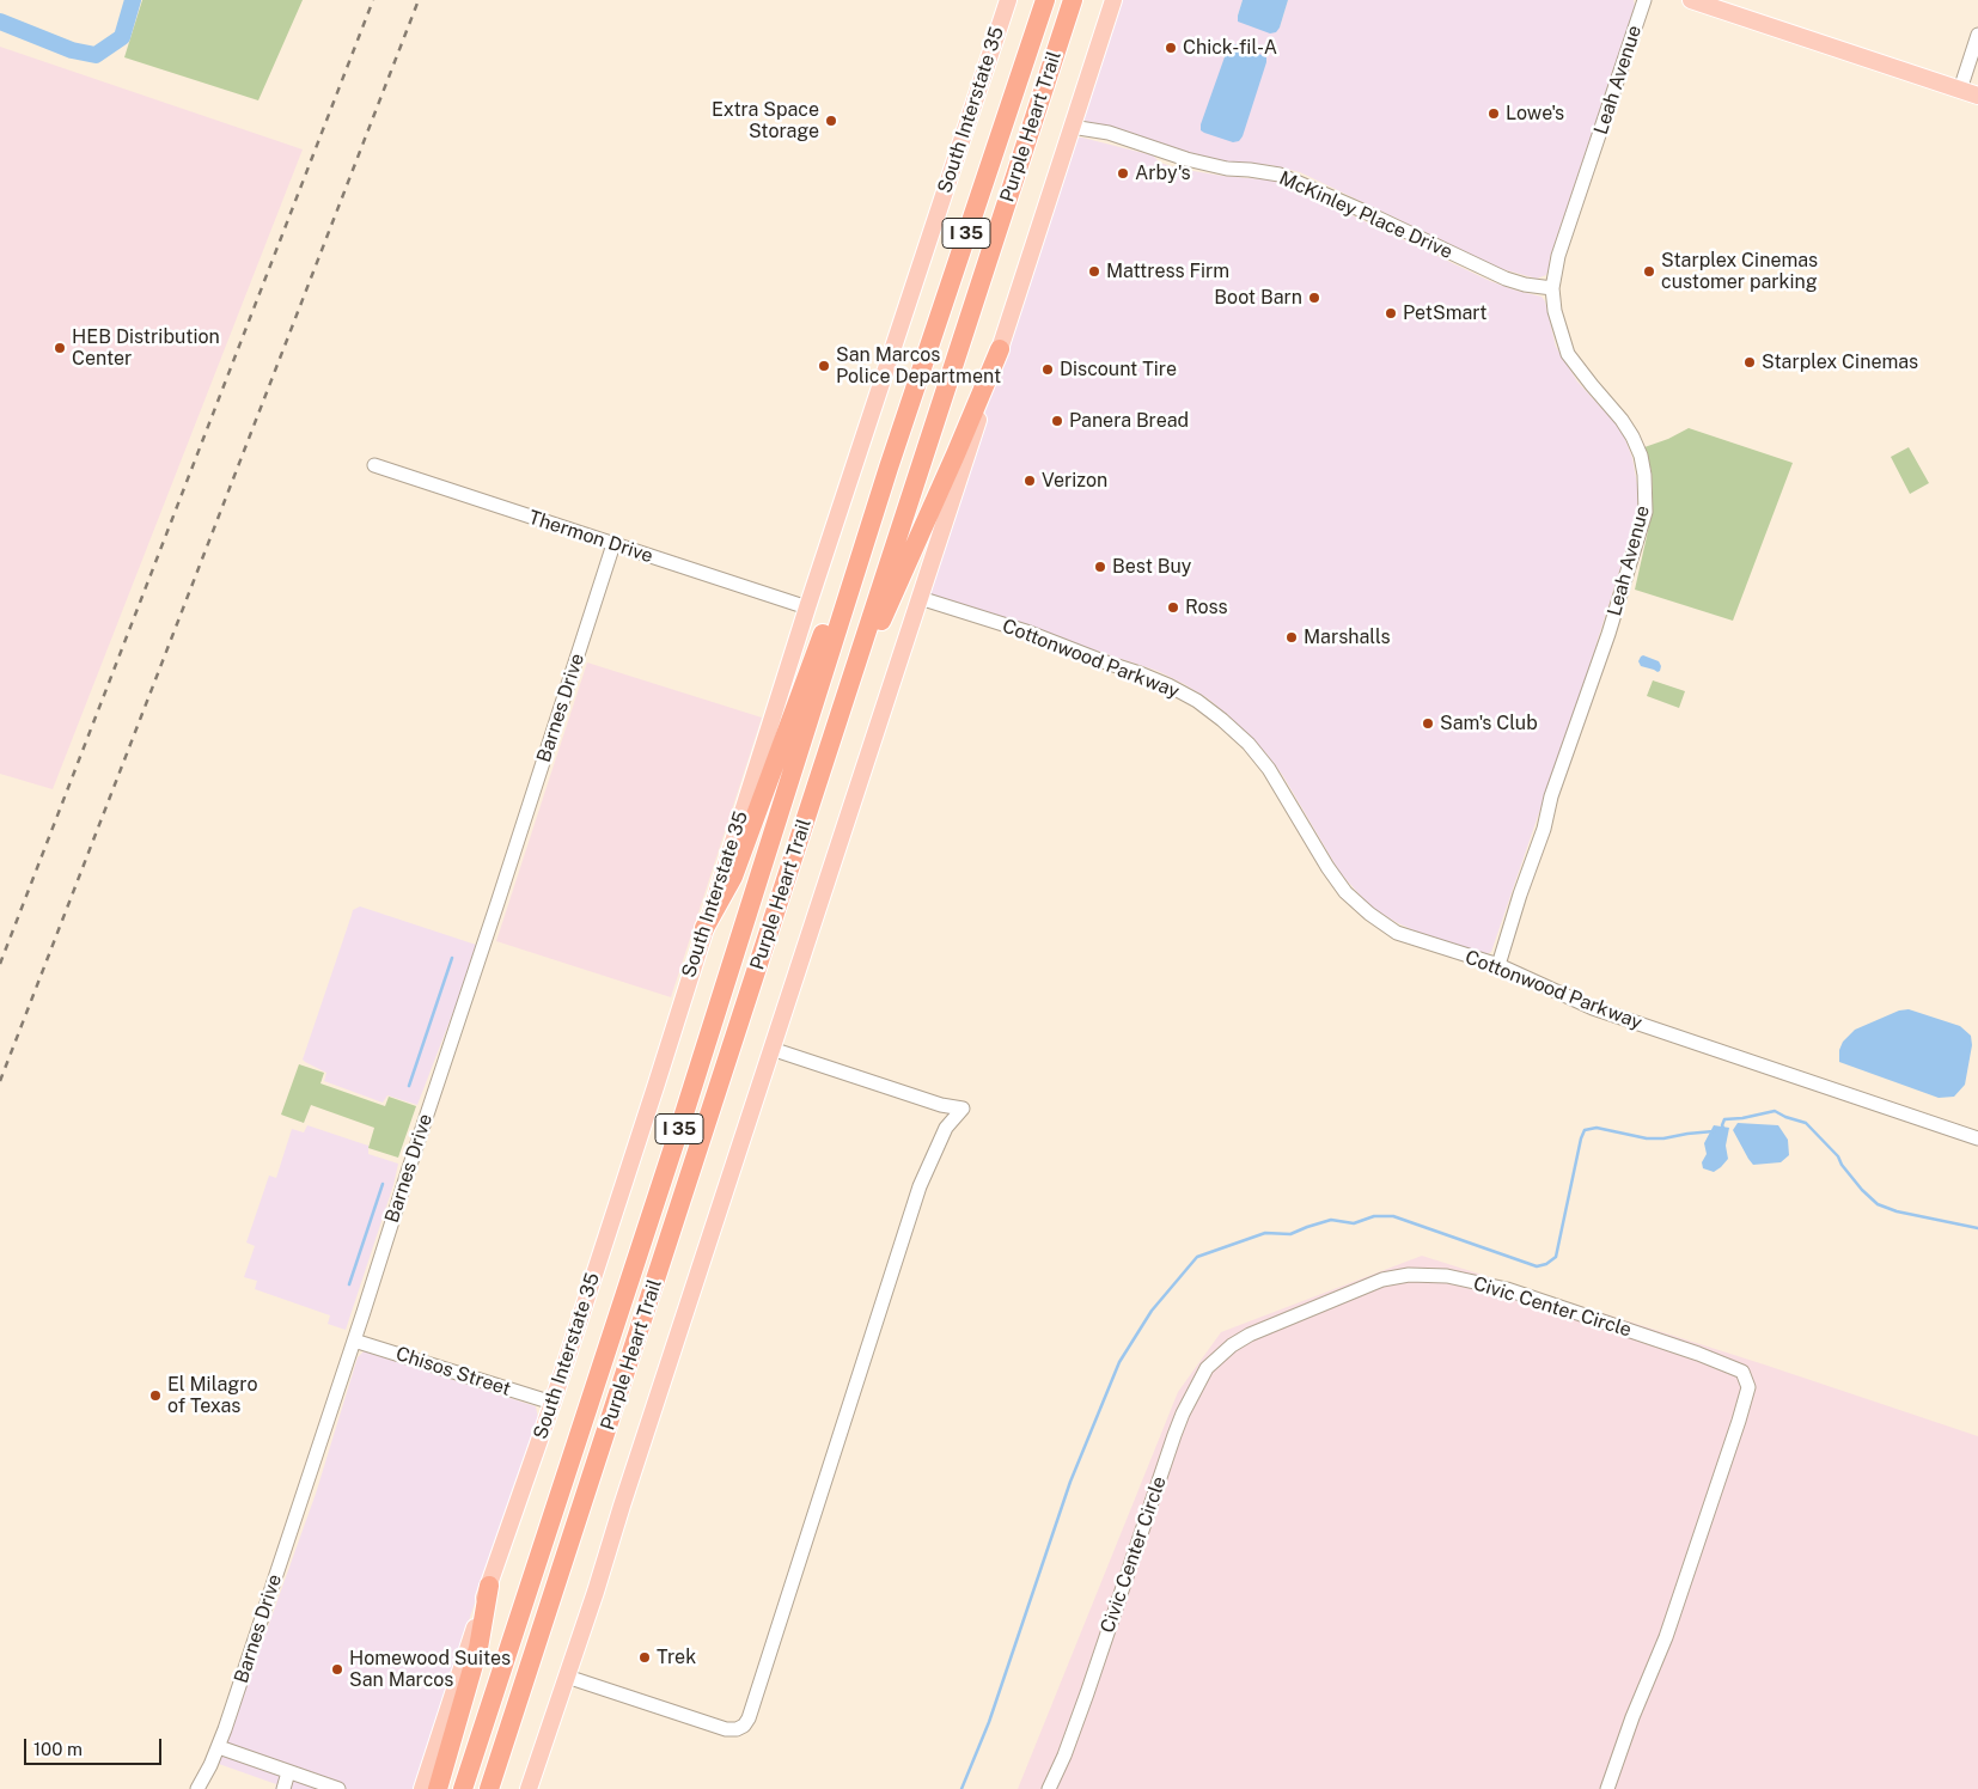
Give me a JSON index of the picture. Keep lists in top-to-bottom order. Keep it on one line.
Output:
{"streets":{"highway":["Purple Heart Trail","I 35"],"main road":["South Interstate 35"],"street":["Leah Avenue","McKinley Place Drive","Thermon Drive","Cottonwood Parkway","Barnes Drive","Civic Center Circle","Chisos Street"]},"crossings":[["Leah Avenue","McKinley Place Drive"],["Leah Avenue","Cottonwood Parkway"],["South Interstate 35","Thermon Drive"],["South Interstate 35","Chisos Street"],["Thermon Drive","Barnes Drive"],["Barnes Drive","Chisos Street"]],"places":["Chick-fil-A","Lowe's","Extra Space Storage","Arby's","Mattress Firm","Starplex Cinemas customer parking","Boot Barn","PetSmart","HEB Distribution Center","Starplex Cinemas","San Marcos Police Department","Discount Tire","Panera Bread","Verizon","Best Buy","Ross","Marshalls","Sam's Club","El Milagro of Texas","Trek","Homewood Suites San Marcos"],"scale_bar":"100 m"}
